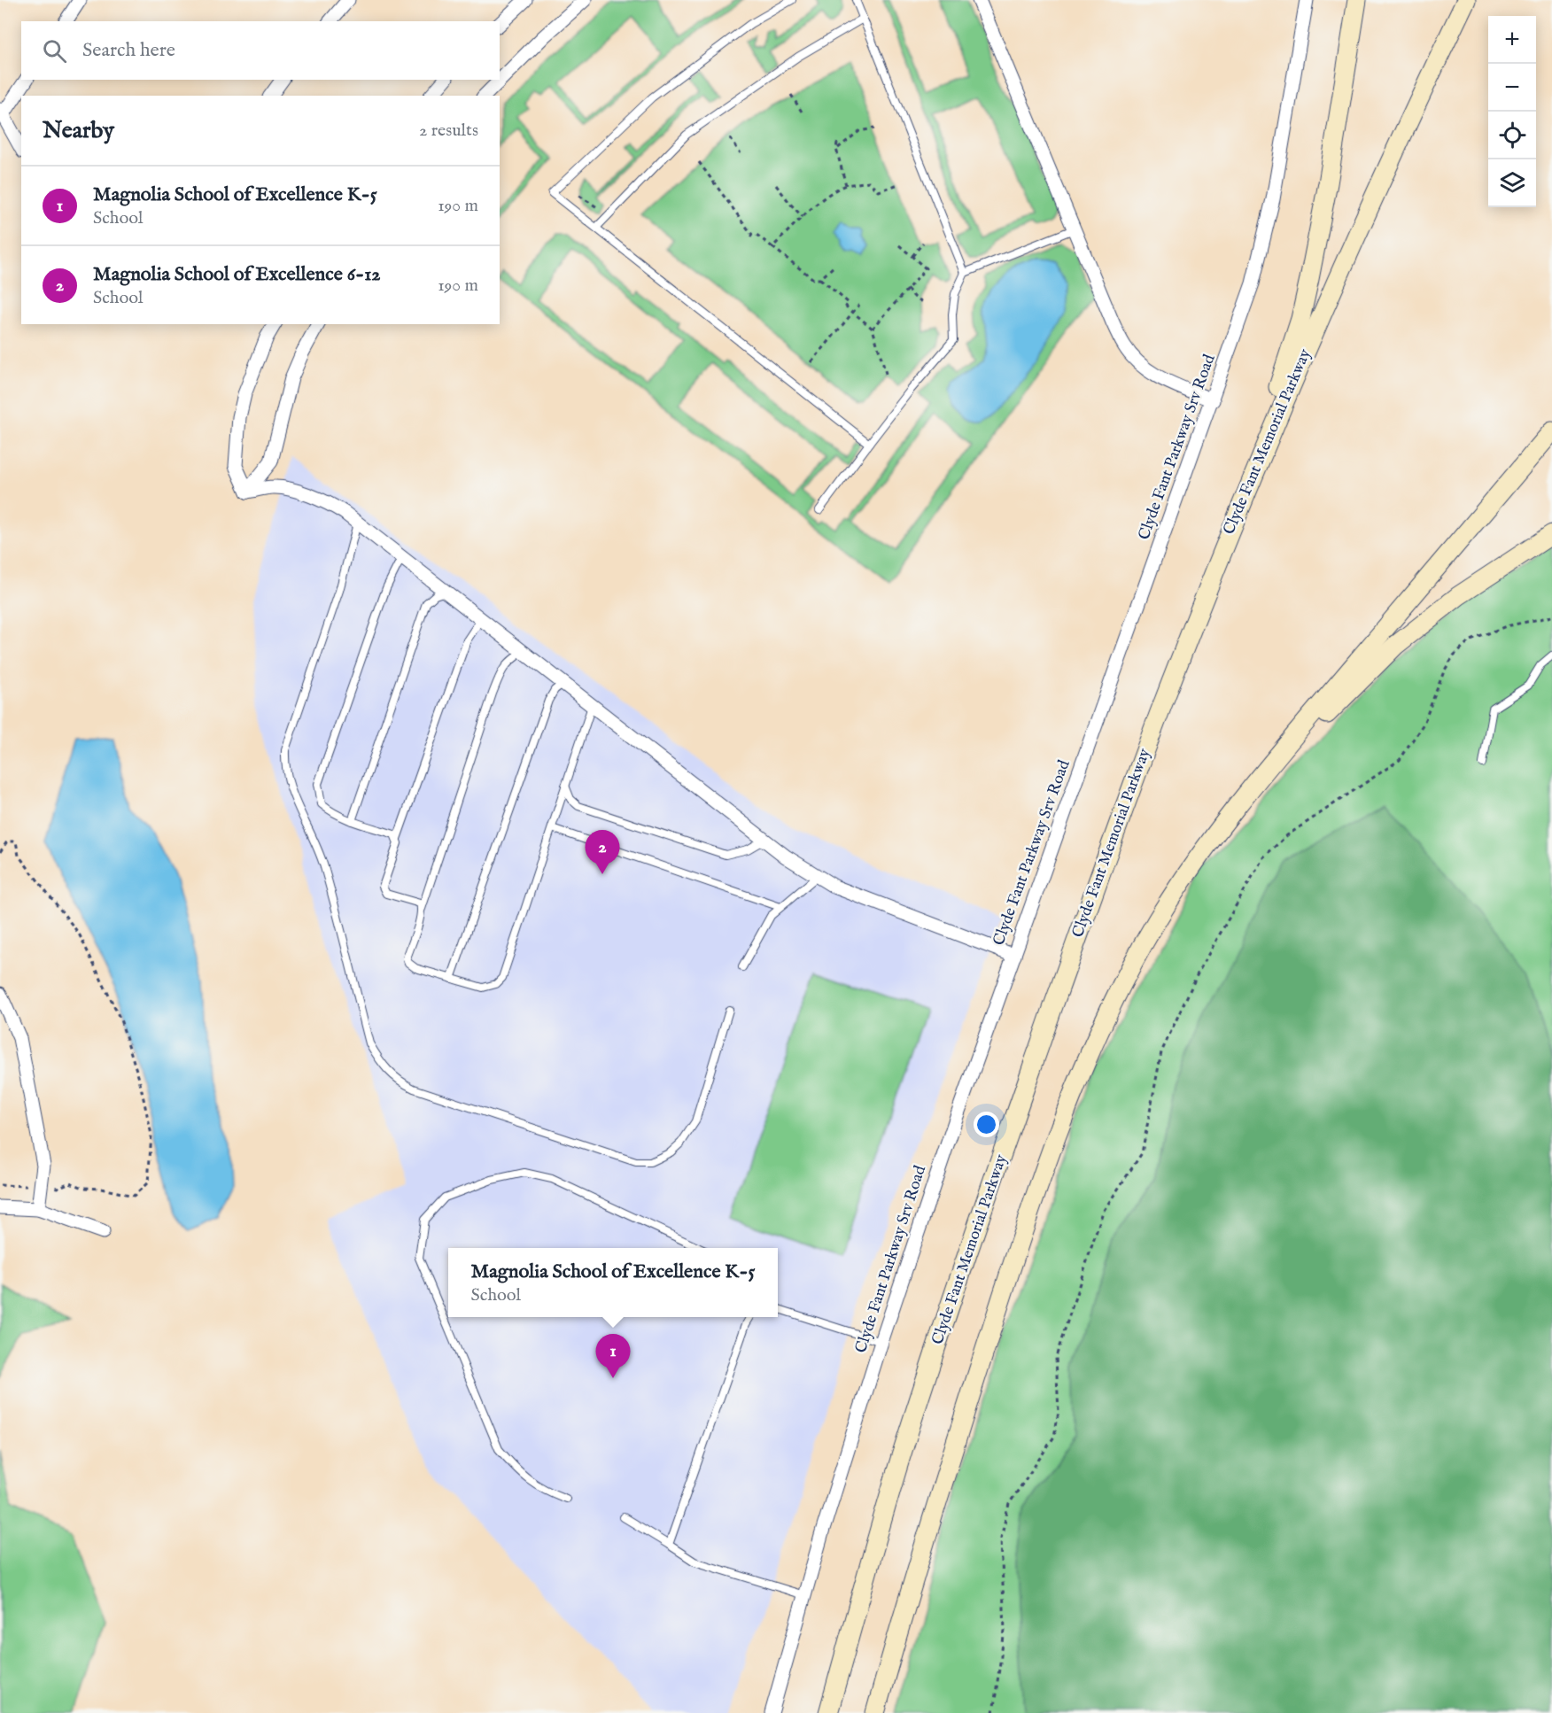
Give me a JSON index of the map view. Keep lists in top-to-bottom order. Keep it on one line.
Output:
{"streets":{"main road":["Clyde Fant Memorial Parkway"],"street":["Clyde Fant Parkway Srv Road"]},"page":{"map_buttons":["+","−"],"search":"Search here","heading":["Nearby","2 results"],"list":[{"mark":"1","name":"Magnolia School of Excellence K-5","note":"School","value":"190 m"},{"mark":"2","name":"Magnolia School of Excellence 6-12","note":"School","value":"190 m"}],"pins":["2","1"],"popup":["Magnolia School of Excellence K-5","School"]}}
